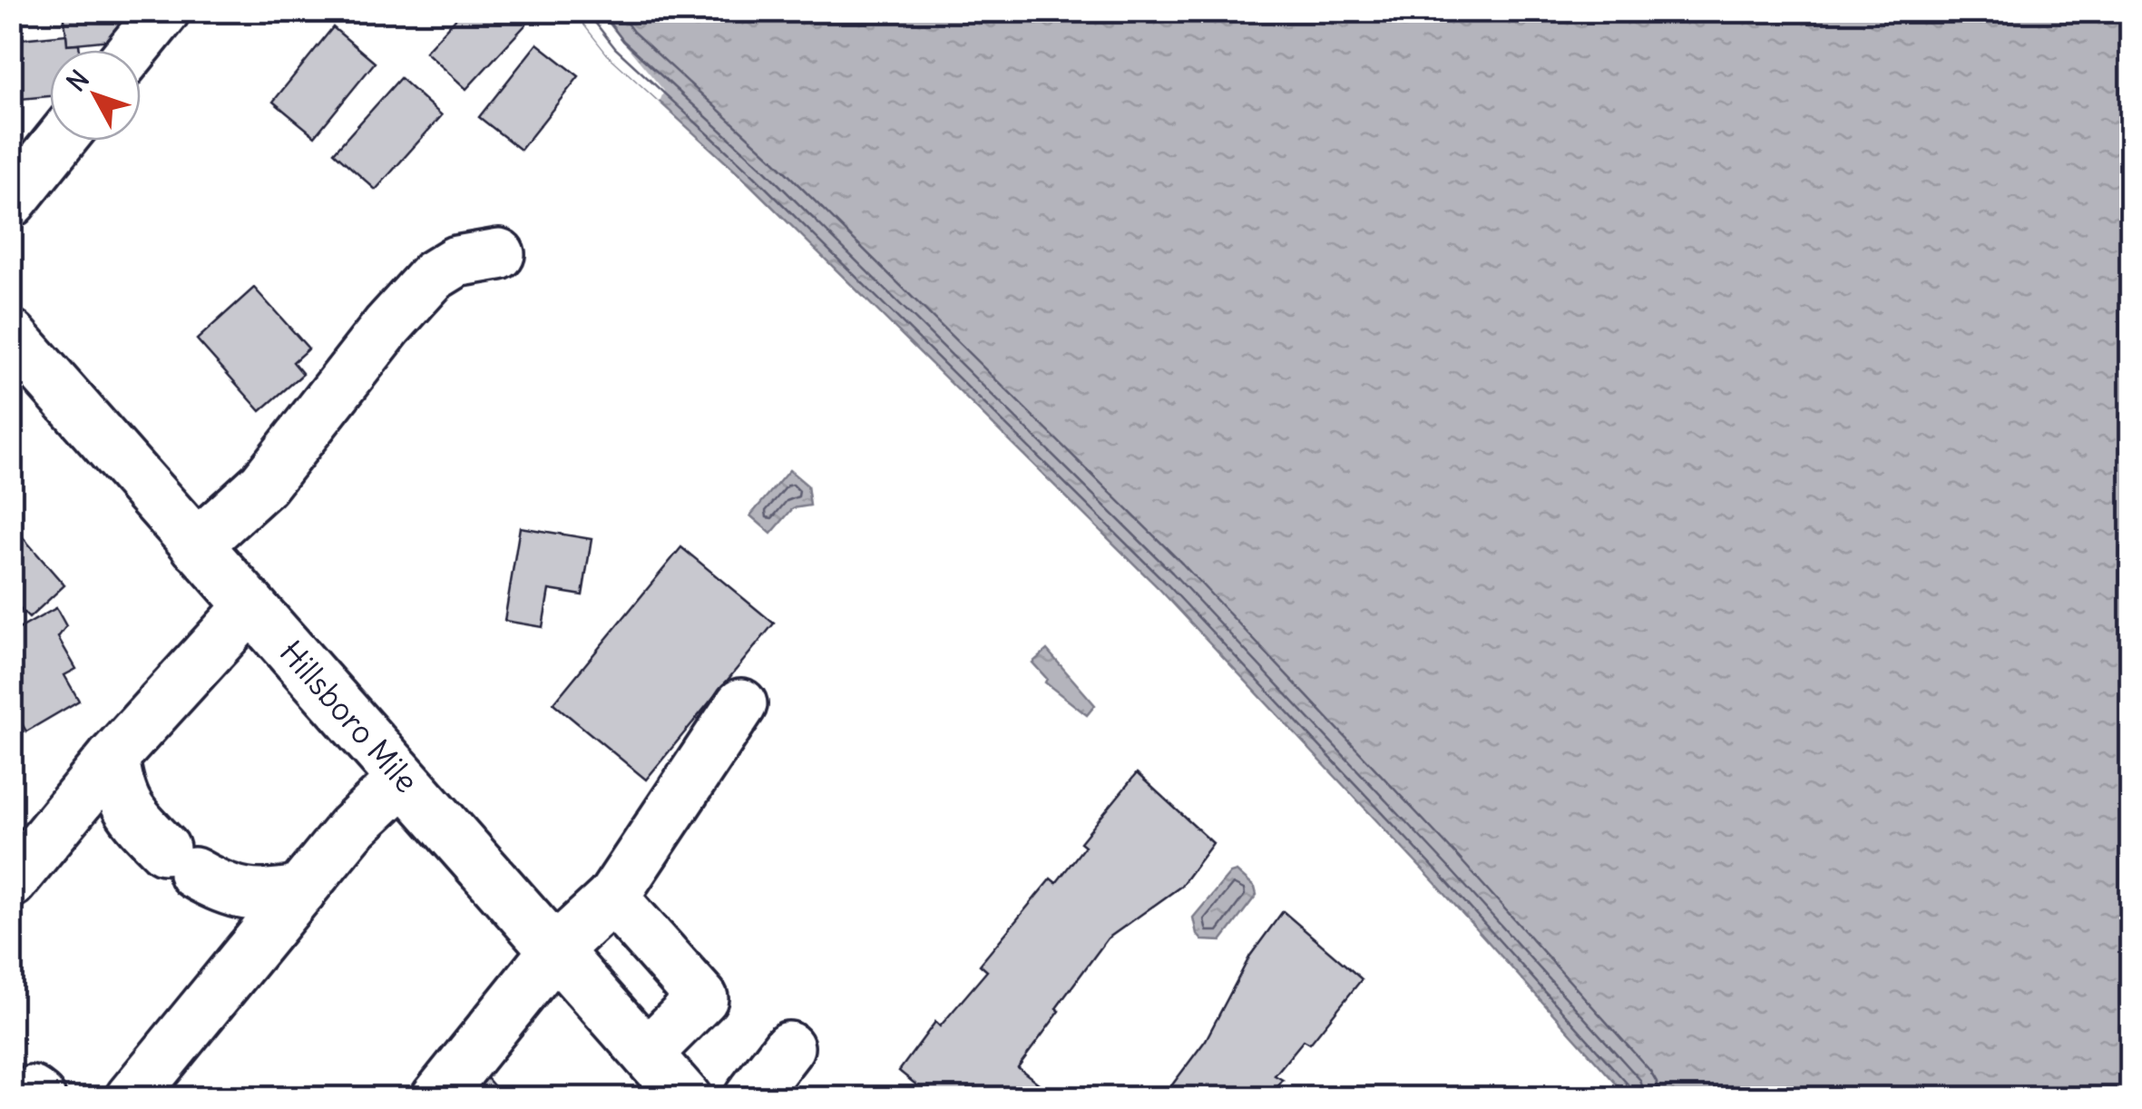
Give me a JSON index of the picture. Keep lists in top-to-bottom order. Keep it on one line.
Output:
{"streets":{"main road":["Hillsboro Mile"]},"north":"top left"}
